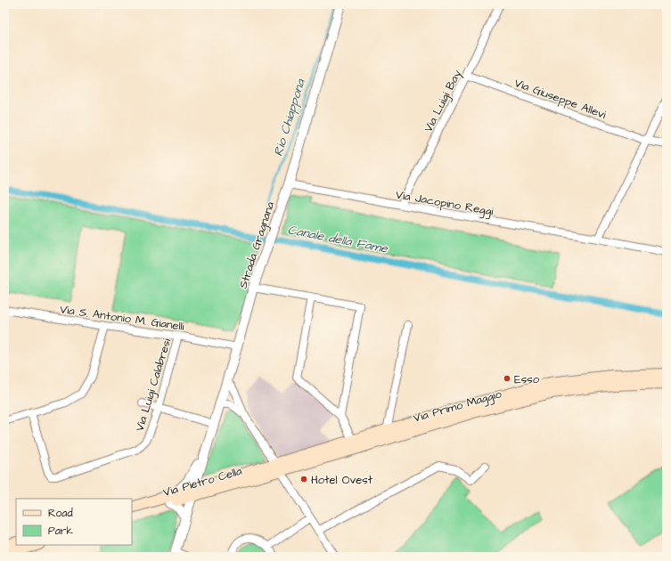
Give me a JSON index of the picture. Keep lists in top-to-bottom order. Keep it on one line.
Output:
{"streets":{"main road":["Via Primo Maggio","Via Pietro Cella"],"street":["Via Giuseppe Allevi","Via Luigi Bay","Via Jacopino Reggi","Strada Gragnana","Via S. Antonio M. Gianelli","Via Luigi Calabresi"]},"crossings":[["Via Giuseppe Allevi","Via Luigi Bay"],["Via Luigi Bay","Via Jacopino Reggi"],["Via Jacopino Reggi","Strada Gragnana"],["Strada Gragnana","Via S. Antonio M. Gianelli"],["Strada Gragnana","Via Pietro Cella"],["Via S. Antonio M. Gianelli","Via Luigi Calabresi"],["Via Primo Maggio","Via Pietro Cella"]],"water":["Rio Chiappona","Canale della Fame"],"places":["Esso","Hotel Ovest"],"legend":["Road","Park"]}
